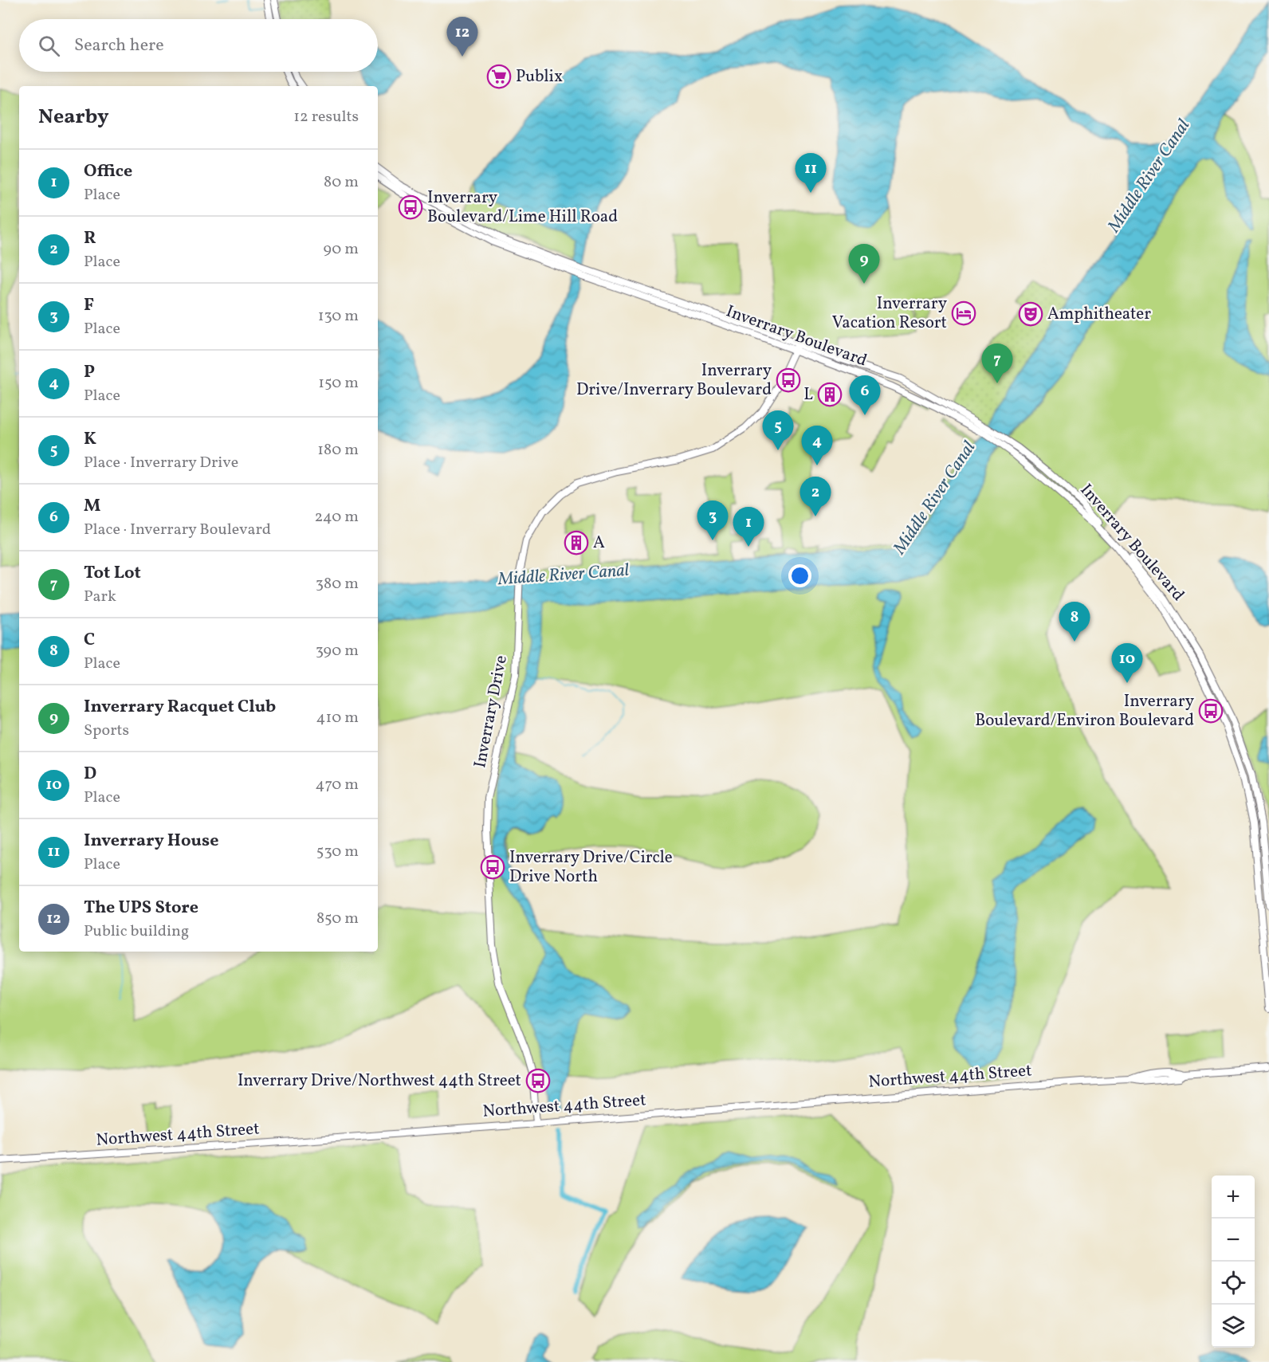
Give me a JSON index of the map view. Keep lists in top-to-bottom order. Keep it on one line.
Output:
{"streets":{"street":["Inverrary Boulevard","Inverrary Drive","Northwest 44th Street"]},"crossings":[["Inverrary Boulevard","Inverrary Drive"],["Inverrary Drive","Northwest 44th Street"]],"water":["Middle River Canal"],"places":{"supermarket":["Publix"],"bus stop":["Inverrary Boulevard/Lime Hill Road","Inverrary Drive/Inverrary Boulevard","Inverrary Boulevard/Environ Boulevard","Inverrary Drive/Circle Drive North","Inverrary Drive/Northwest 44th Street"],"hotel":["Inverrary Vacation Resort"],"theatre":["Amphitheater"],"building":["L","A"]},"page":{"pins":["12","11","9","7","6","5","4","2","3","1","8","10"],"search":"Search here","heading":["Nearby","12 results"],"list":[{"mark":"1","name":"Office","note":"Place","value":"80 m"},{"mark":"2","name":"R","note":"Place","value":"90 m"},{"mark":"3","name":"F","note":"Place","value":"130 m"},{"mark":"4","name":"P","note":"Place","value":"150 m"},{"mark":"5","name":"K","note":"Place · Inverrary Drive","value":"180 m"},{"mark":"6","name":"M","note":"Place · Inverrary Boulevard","value":"240 m"},{"mark":"7","name":"Tot Lot","note":"Park","value":"380 m"},{"mark":"8","name":"C","note":"Place","value":"390 m"},{"mark":"9","name":"Inverrary Racquet Club","note":"Sports","value":"410 m"},{"mark":"10","name":"D","note":"Place","value":"470 m"},{"mark":"11","name":"Inverrary House","note":"Place","value":"530 m"},{"mark":"12","name":"The UPS Store","note":"Public building","value":"850 m"}],"map_buttons":["+","−"]}}
